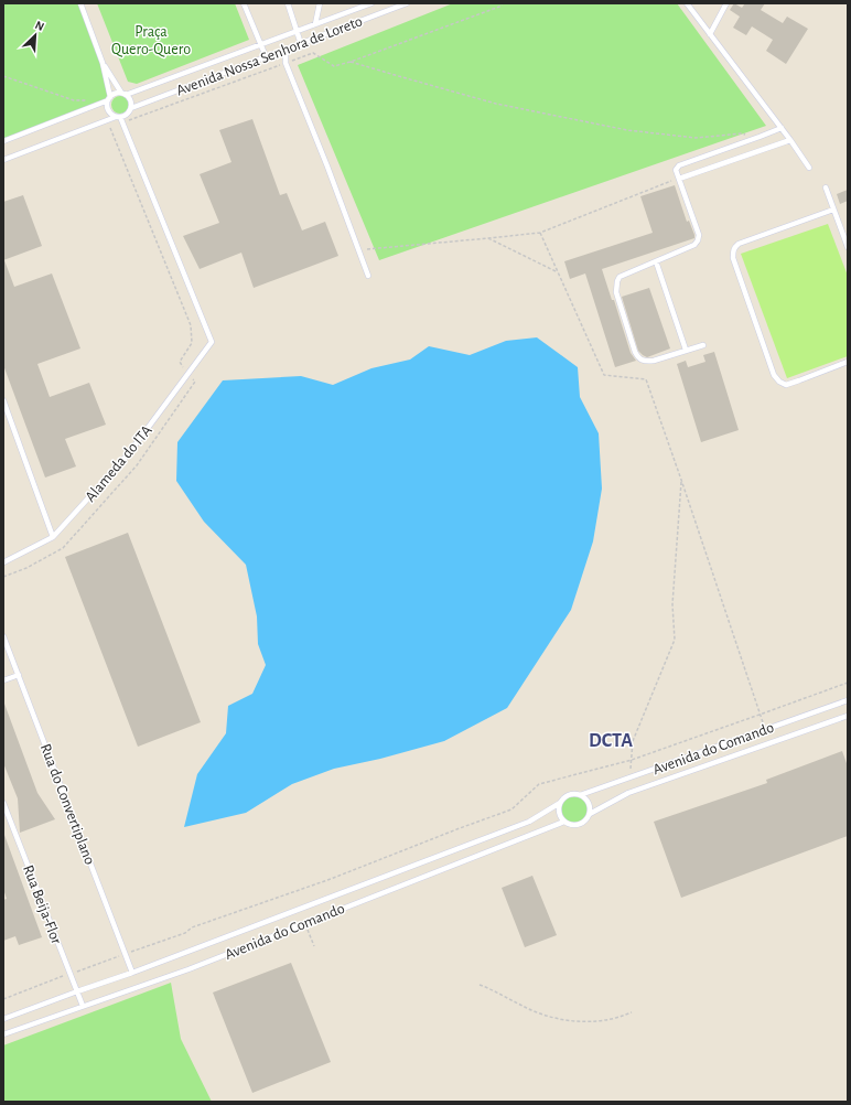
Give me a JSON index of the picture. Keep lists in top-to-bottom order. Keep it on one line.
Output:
{"streets":{"lane":["Avenida Nossa Senhora de Loreto","Alameda do ITA","Avenida do Comando","Rua do Convertiplano","Rua Beija-Flor"]},"crossings":[["Avenida Nossa Senhora de Loreto","Alameda do ITA"],["Avenida do Comando","Rua do Convertiplano"],["Avenida do Comando","Rua Beija-Flor"]],"districts":["DCTA"],"parks":["Praça Quero-Quero"],"north":"top right"}
